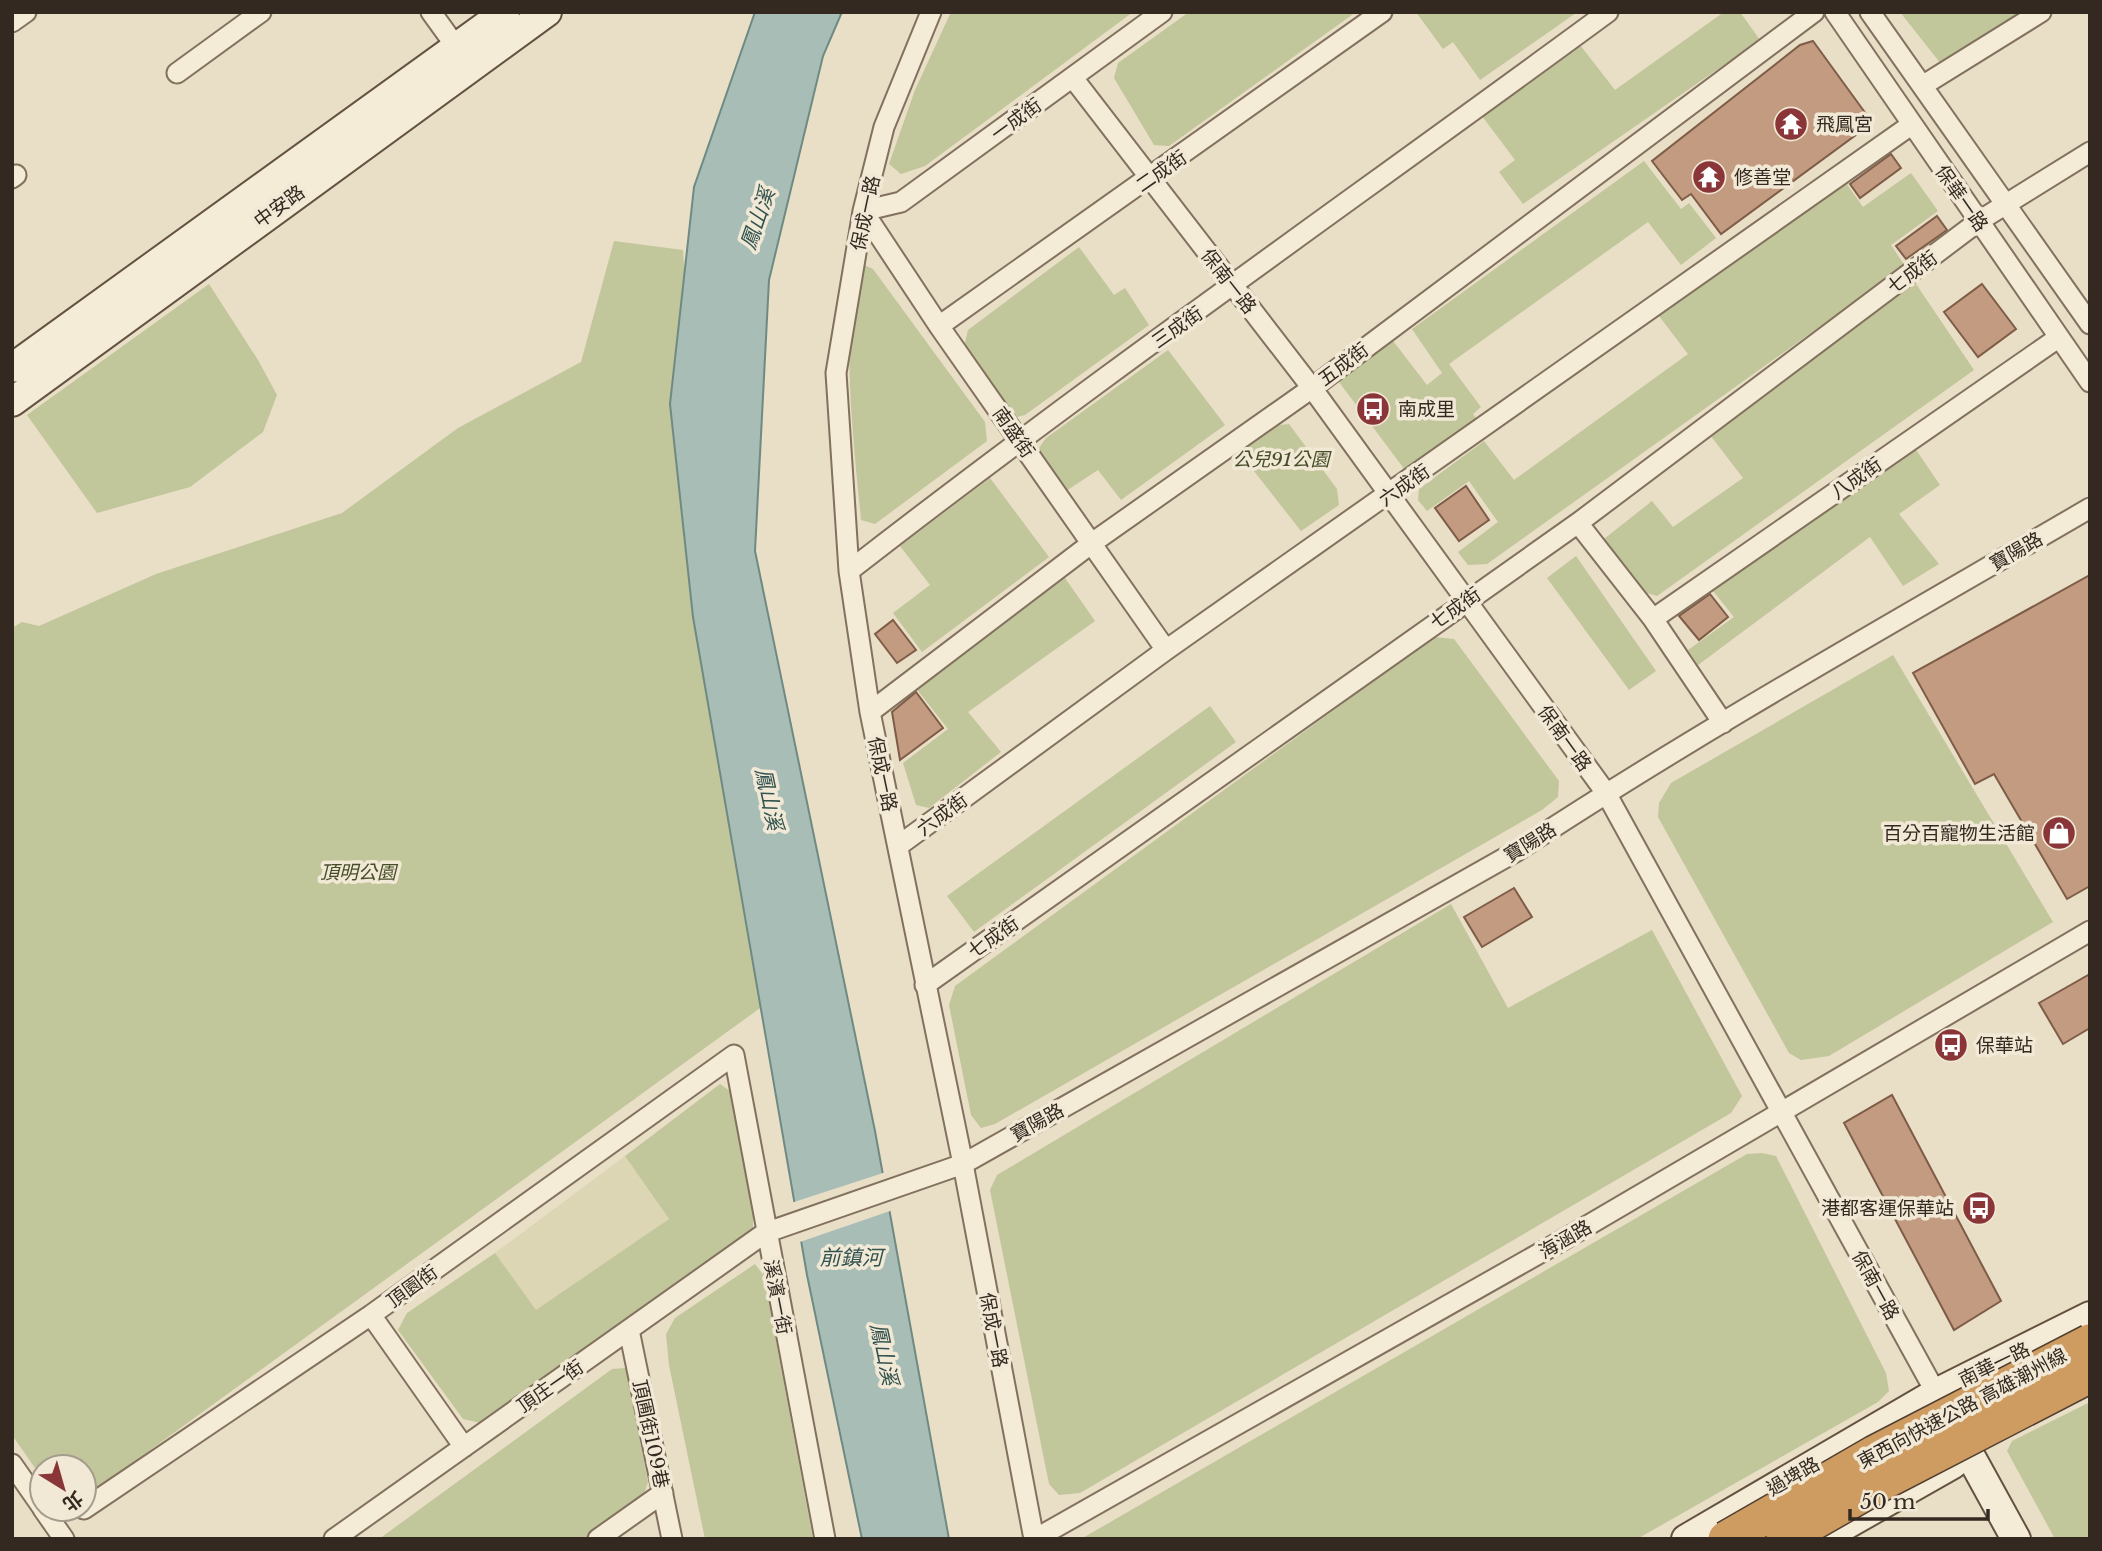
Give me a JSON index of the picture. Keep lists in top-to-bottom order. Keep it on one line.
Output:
{"streets":{"highway":["東西向快速公路 高雄潮州線"],"street":["一成街","二成街","保華一路","中安路","保成一路","七成街","保南一路","三成街","五成街","南盛街","八成街","六成街","寶陽路","海涵路","頂園街","溪濱一街","南華一路","頂庄一街","頂圃街109巷","過埤路"]},"crossings":[["一成街","保成一路"],["一成街","保南一路"],["一成街","南盛街"],["二成街","保南一路"],["二成街","南盛街"],["保華一路","七成街"],["保華一路","八成街"],["保華一路","六成街"],["保成一路","七成街"],["保成一路","三成街"],["保成一路","五成街"],["保成一路","南盛街"],["保成一路","六成街"],["保成一路","寶陽路"],["保成一路","海涵路"],["七成街","保南一路"],["保南一路","三成街"],["保南一路","五成街"],["保南一路","六成街"],["保南一路","寶陽路"],["保南一路","海涵路"],["保南一路","南華一路"],["保南一路","過埤路"],["三成街","南盛街"],["五成街","南盛街"],["南盛街","六成街"],["寶陽路","溪濱一街"],["寶陽路","頂庄一街"],["頂園街","溪濱一街"],["溪濱一街","頂庄一街"],["南華一路","過埤路"],["頂庄一街","頂圃街109巷"]],"water":["鳳山溪","前鎮河"],"parks":["公兒91公園","頂明公園"],"places":{"temple":["飛鳳宮","修善堂"],"bus stop":["南成里","保華站","港都客運保華站"],"shop":["百分百寵物生活館"]},"scale_bar":"50 m","north":"bottom right"}
